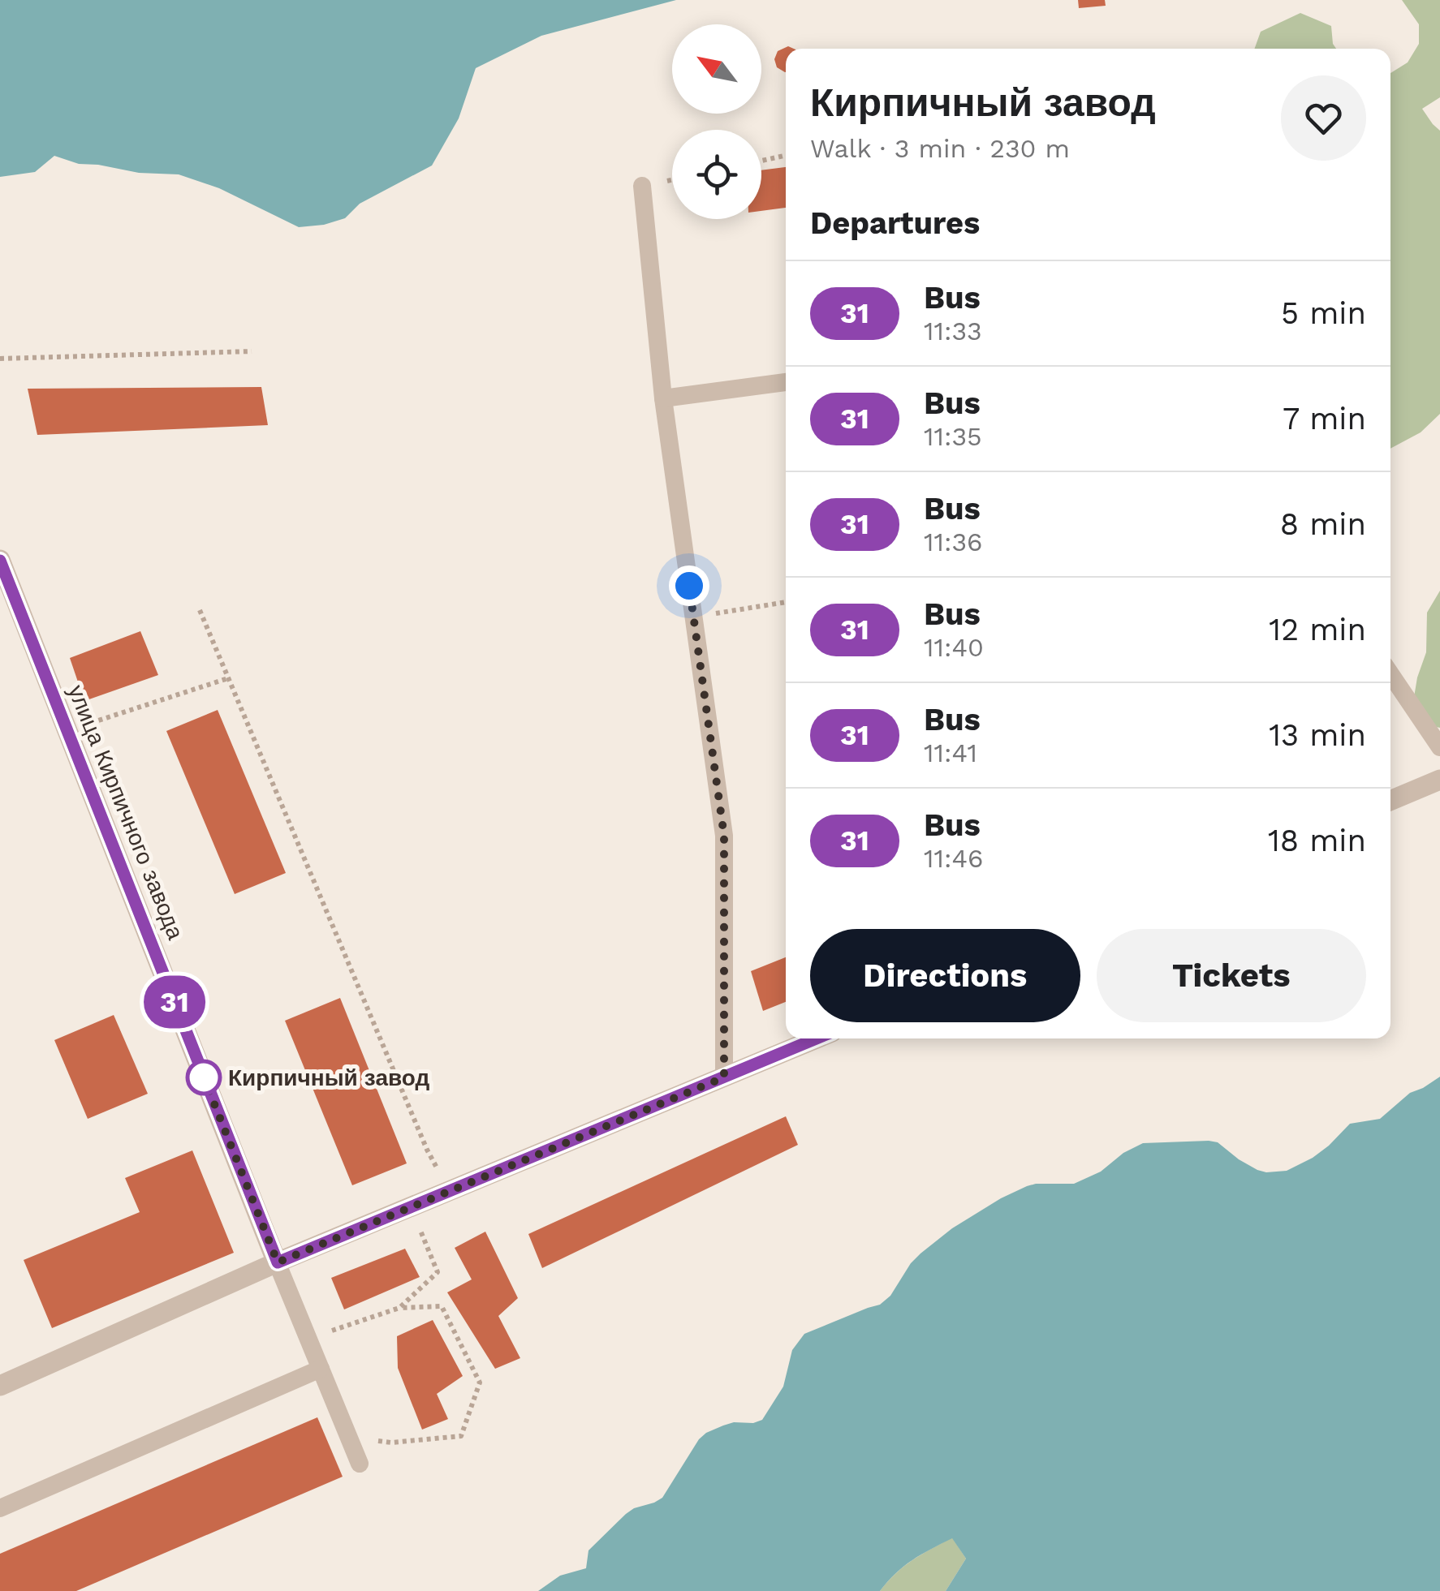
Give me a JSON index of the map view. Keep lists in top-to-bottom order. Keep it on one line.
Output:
{"streets":{"street":["улица Кирпичного завода"]},"places":["Кирпичный завод"],"lines":["bus line 31"],"north":"top left","page":{"on_map":"31","heading":[["Кирпичный завод","Walk · 3 min · 230 m"],"Departures"],"list":[{"mark":"31","name":"Bus","note":"11:33","value":"5 min"},{"mark":"31","name":"Bus","note":"11:35","value":"7 min"},{"mark":"31","name":"Bus","note":"11:36","value":"8 min"},{"mark":"31","name":"Bus","note":"11:40","value":"12 min"},{"mark":"31","name":"Bus","note":"11:41","value":"13 min"},{"mark":"31","name":"Bus","note":"11:46","value":"18 min"}],"buttons":["Directions","Tickets"]}}
